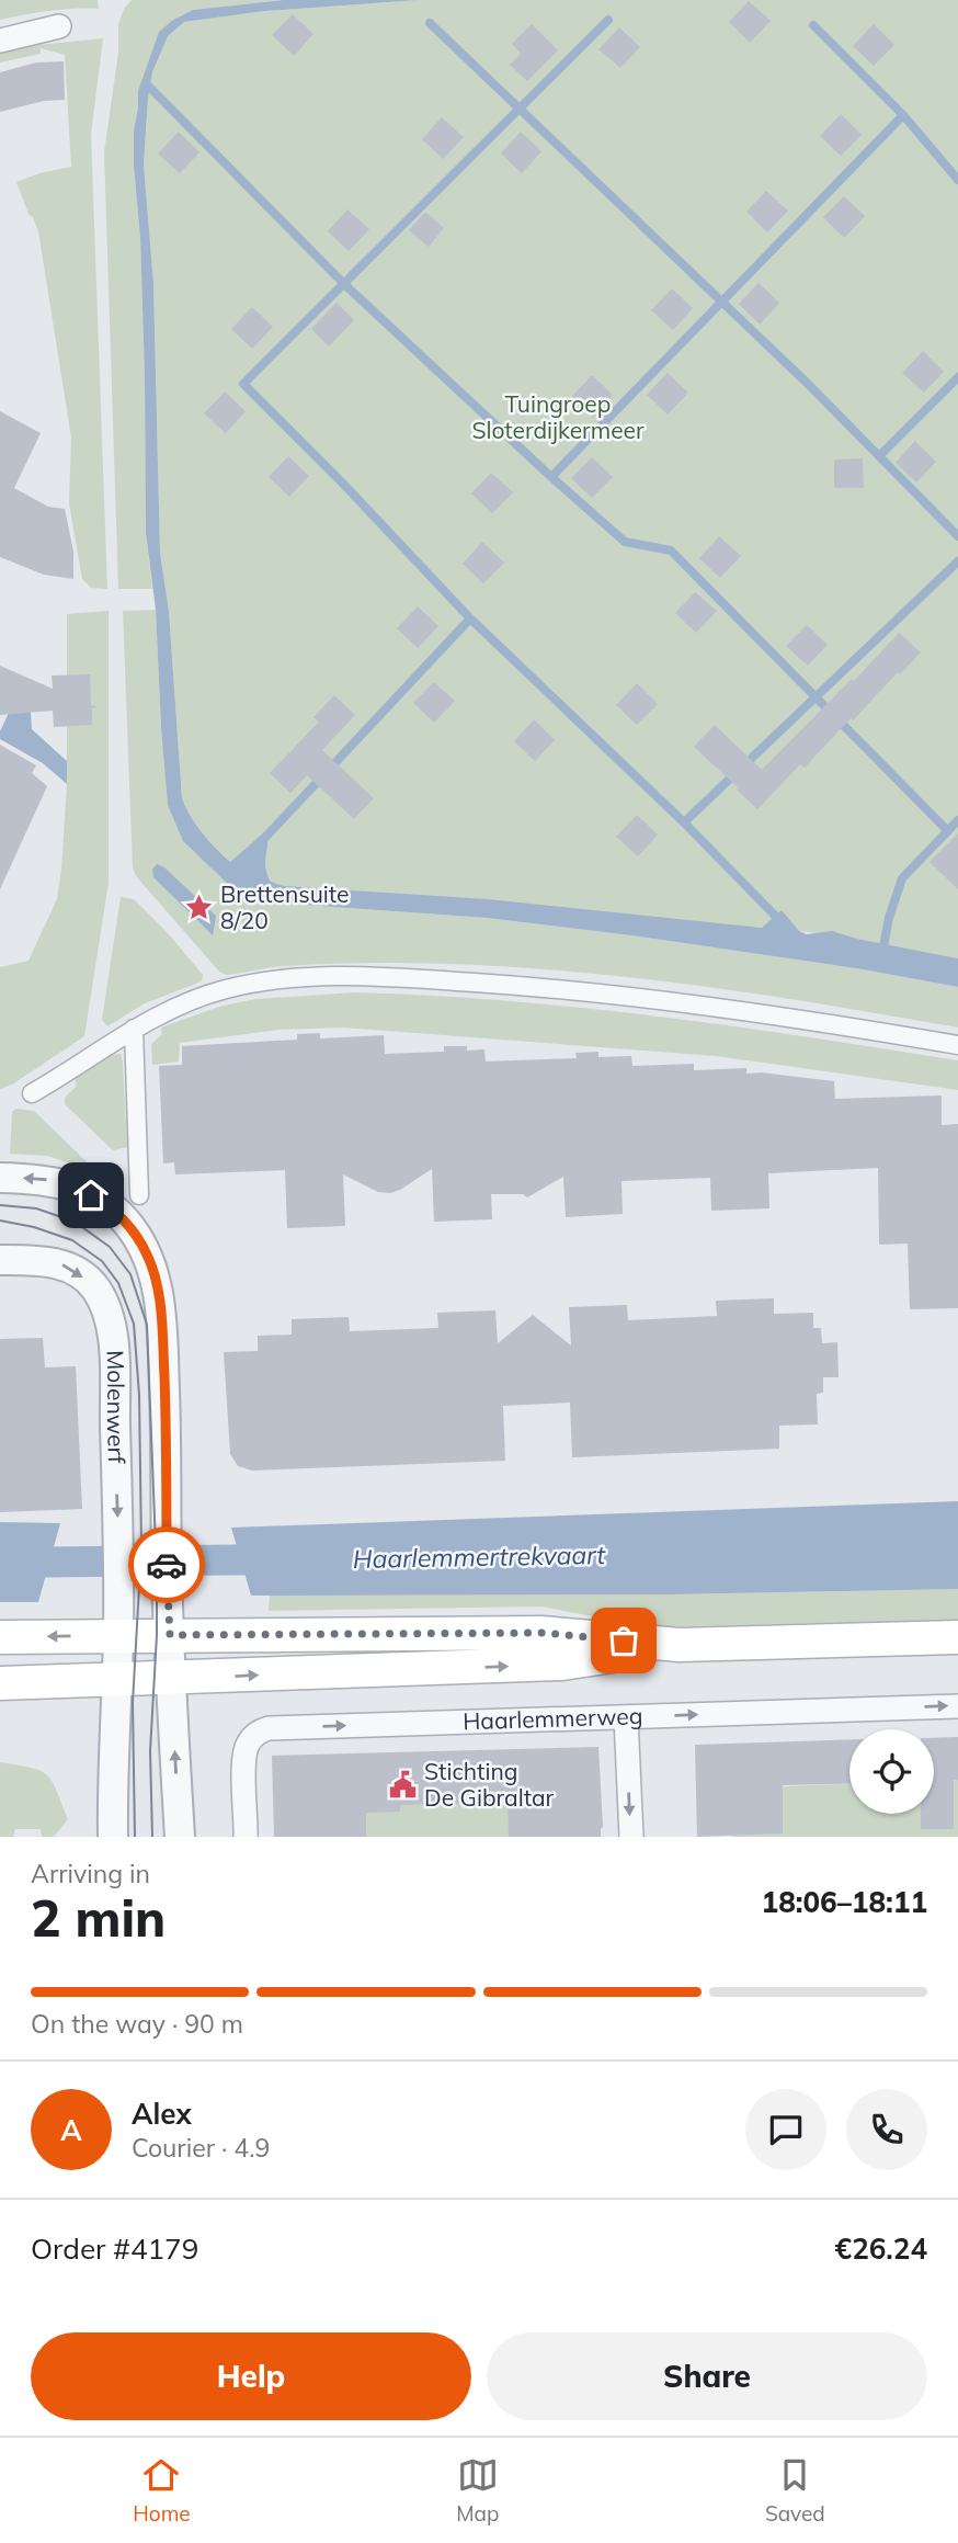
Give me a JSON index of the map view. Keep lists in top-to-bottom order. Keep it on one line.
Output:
{"streets":{"street":["Molenwerf","Haarlemmerweg"]},"one_way":["Haarlemmerweg"],"water":["Haarlemmertrekvaart"],"parks":["Tuingroep Sloterdijkermeer"],"places":{"place":["Brettensuite 8/20"],"public building":["Stichting De Gibraltar"]},"page":{"heading":["2 min","Arriving in","18:06–18:11"],"panel":["Alex","Courier · 4.9","Order #4179","€26.24"],"bar":"On the way · 90 m","round":"A","buttons":["Help","Share"],"tabs":["Home","Map","Saved"]}}
